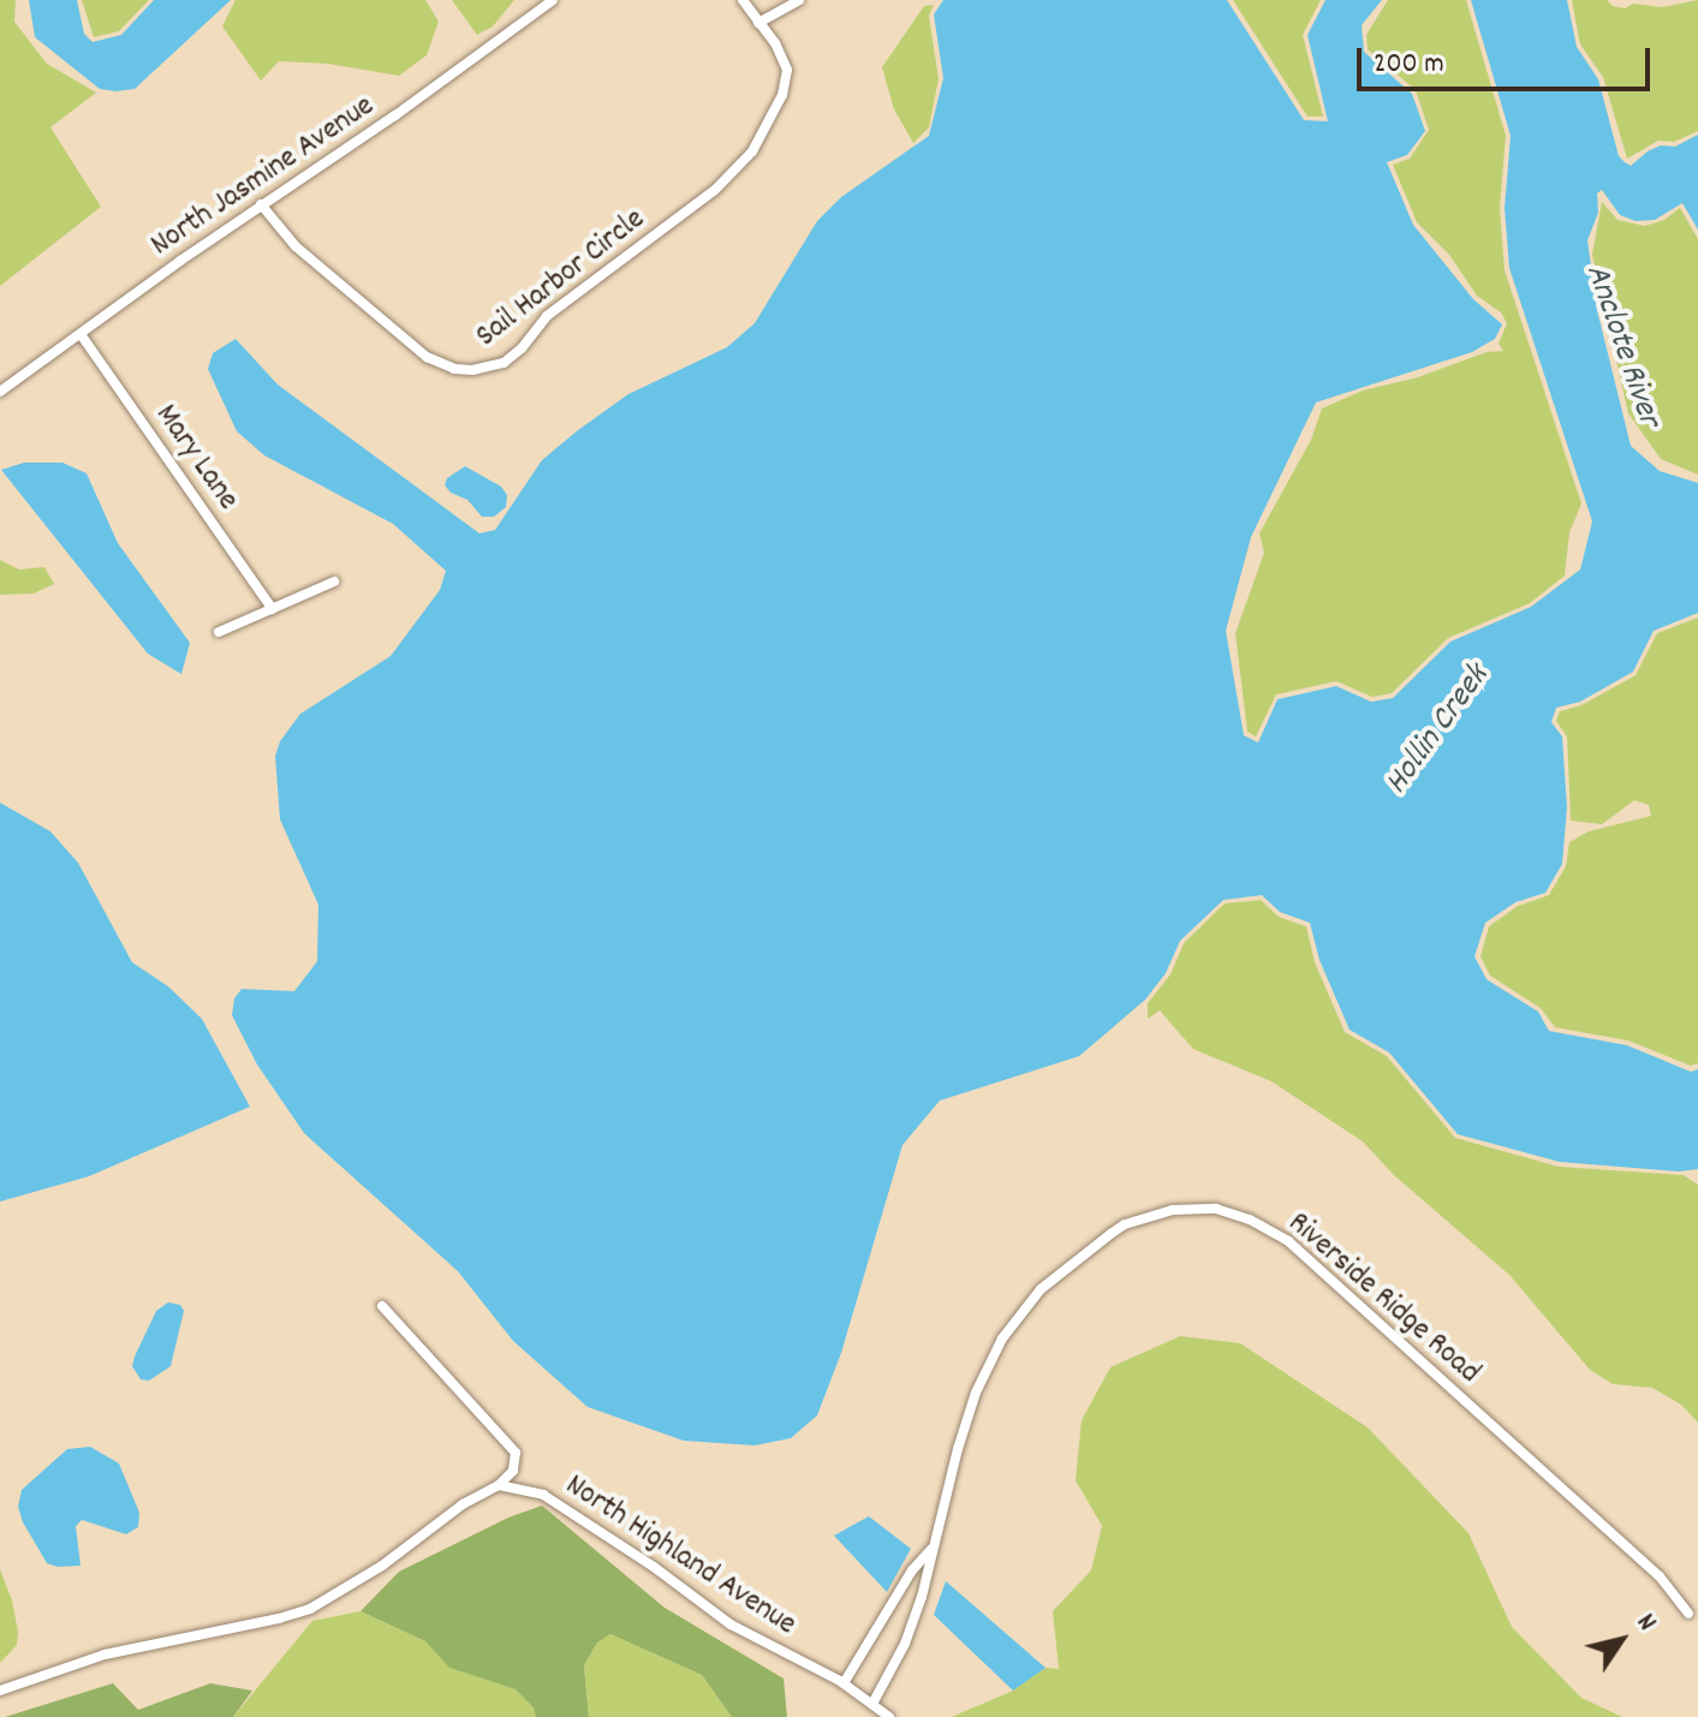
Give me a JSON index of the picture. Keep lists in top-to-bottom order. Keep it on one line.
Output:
{"streets":{"street":["North Jasmine Avenue","Sail Harbor Circle","Mary Lane","Riverside Ridge Road","North Highland Avenue"]},"crossings":[["North Jasmine Avenue","Sail Harbor Circle"],["North Jasmine Avenue","Mary Lane"],["Riverside Ridge Road","North Highland Avenue"]],"water":["Anclote River","Hollin Creek"],"scale_bar":"200 m","north":"top right"}
